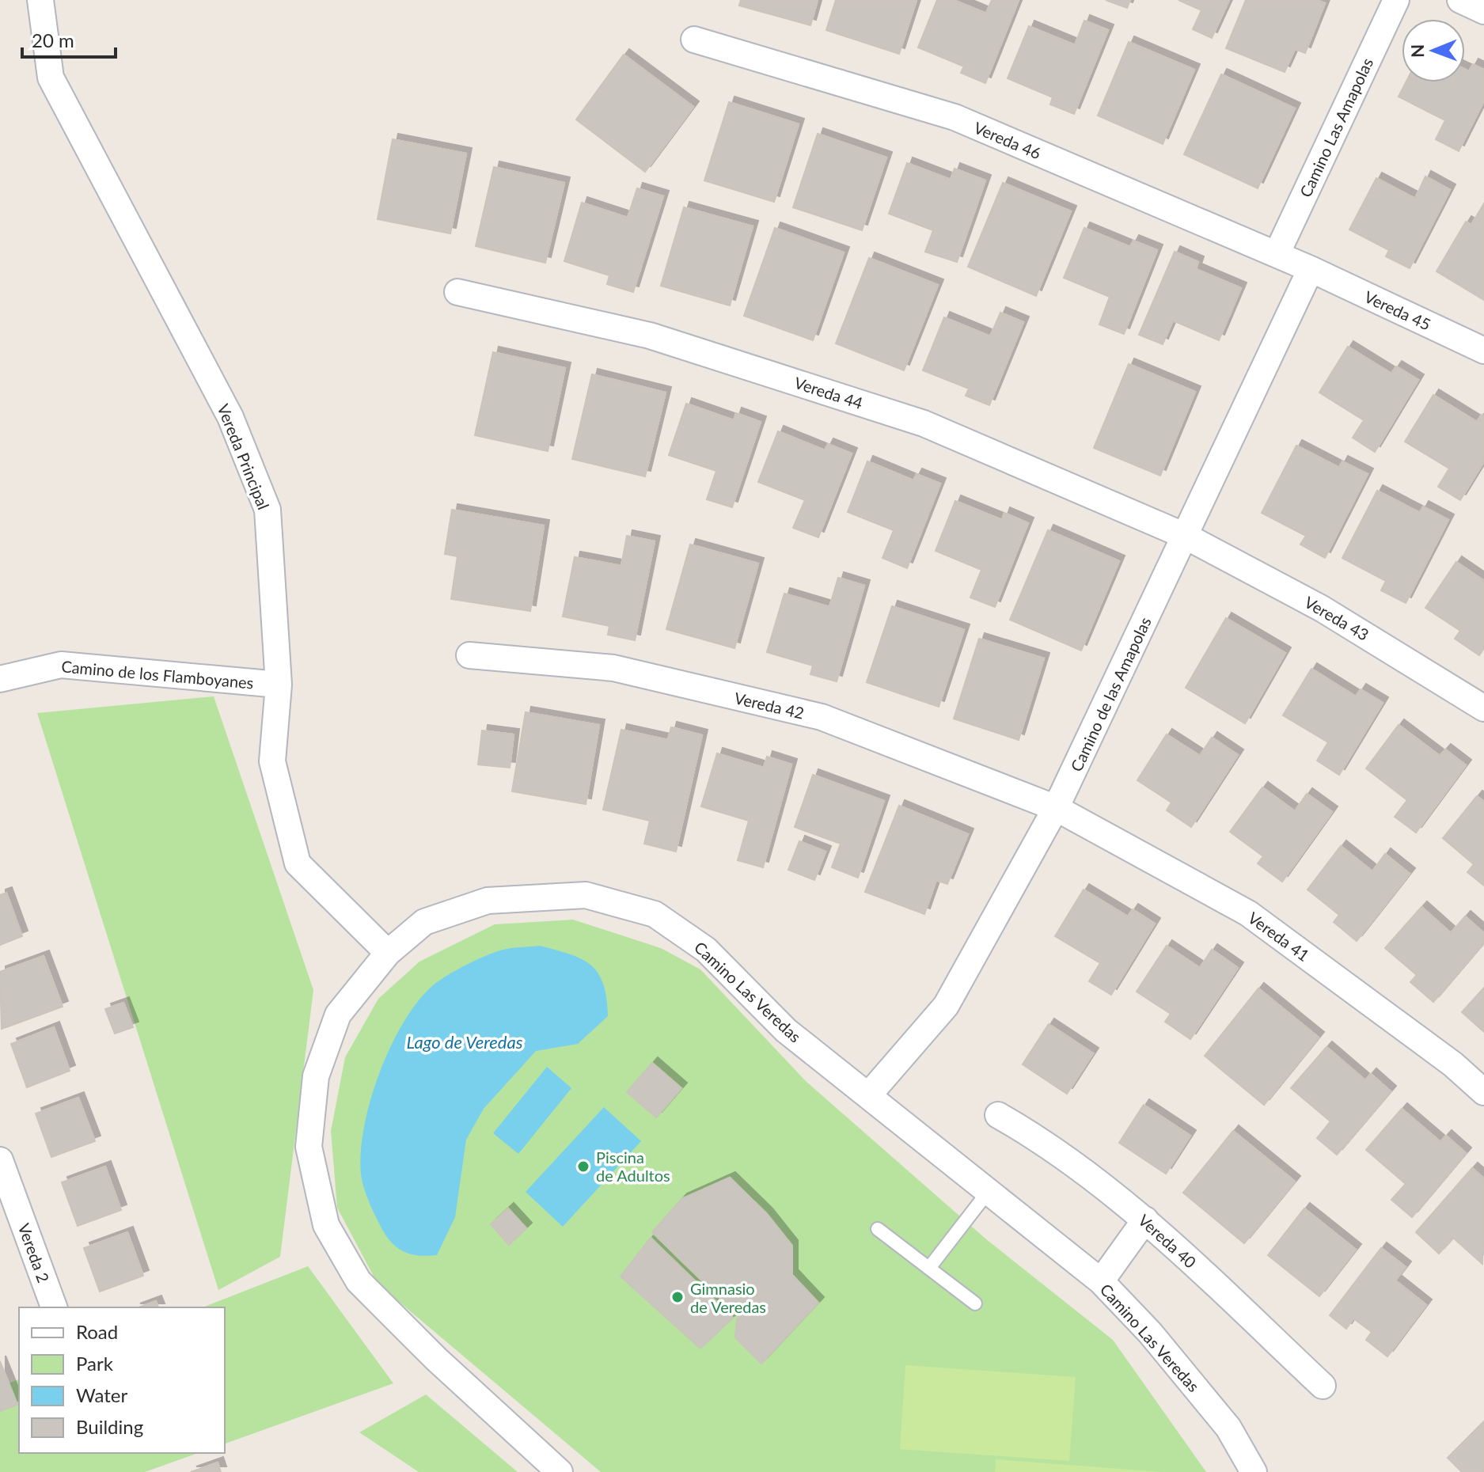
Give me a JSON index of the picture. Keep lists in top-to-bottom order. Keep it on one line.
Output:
{"streets":{"street":["Camino Las Amapolas","Vereda 46","Vereda 45","Vereda 44","Vereda Principal","Vereda 43","Camino de los Flamboyanes","Camino de las Amapolas","Vereda 42","Vereda 41","Camino Las Veredas","Vereda 40","Vereda 2"]},"crossings":[["Camino Las Amapolas","Vereda 46"],["Vereda 46","Vereda 45"],["Vereda 46","Camino de las Amapolas"],["Vereda 45","Camino de las Amapolas"],["Vereda 44","Vereda 43"],["Vereda 44","Camino de las Amapolas"],["Vereda Principal","Camino de los Flamboyanes"],["Vereda Principal","Camino Las Veredas"],["Vereda 43","Camino de las Amapolas"],["Camino de las Amapolas","Vereda 42"],["Camino de las Amapolas","Vereda 41"],["Camino de las Amapolas","Camino Las Veredas"],["Vereda 42","Vereda 41"]],"water":["Lago de Veredas"],"places":["Piscina de Adultos","Gimnasio de Veredas"],"legend":["Road","Park","Water","Building"],"scale_bar":"20 m","north":"left"}
